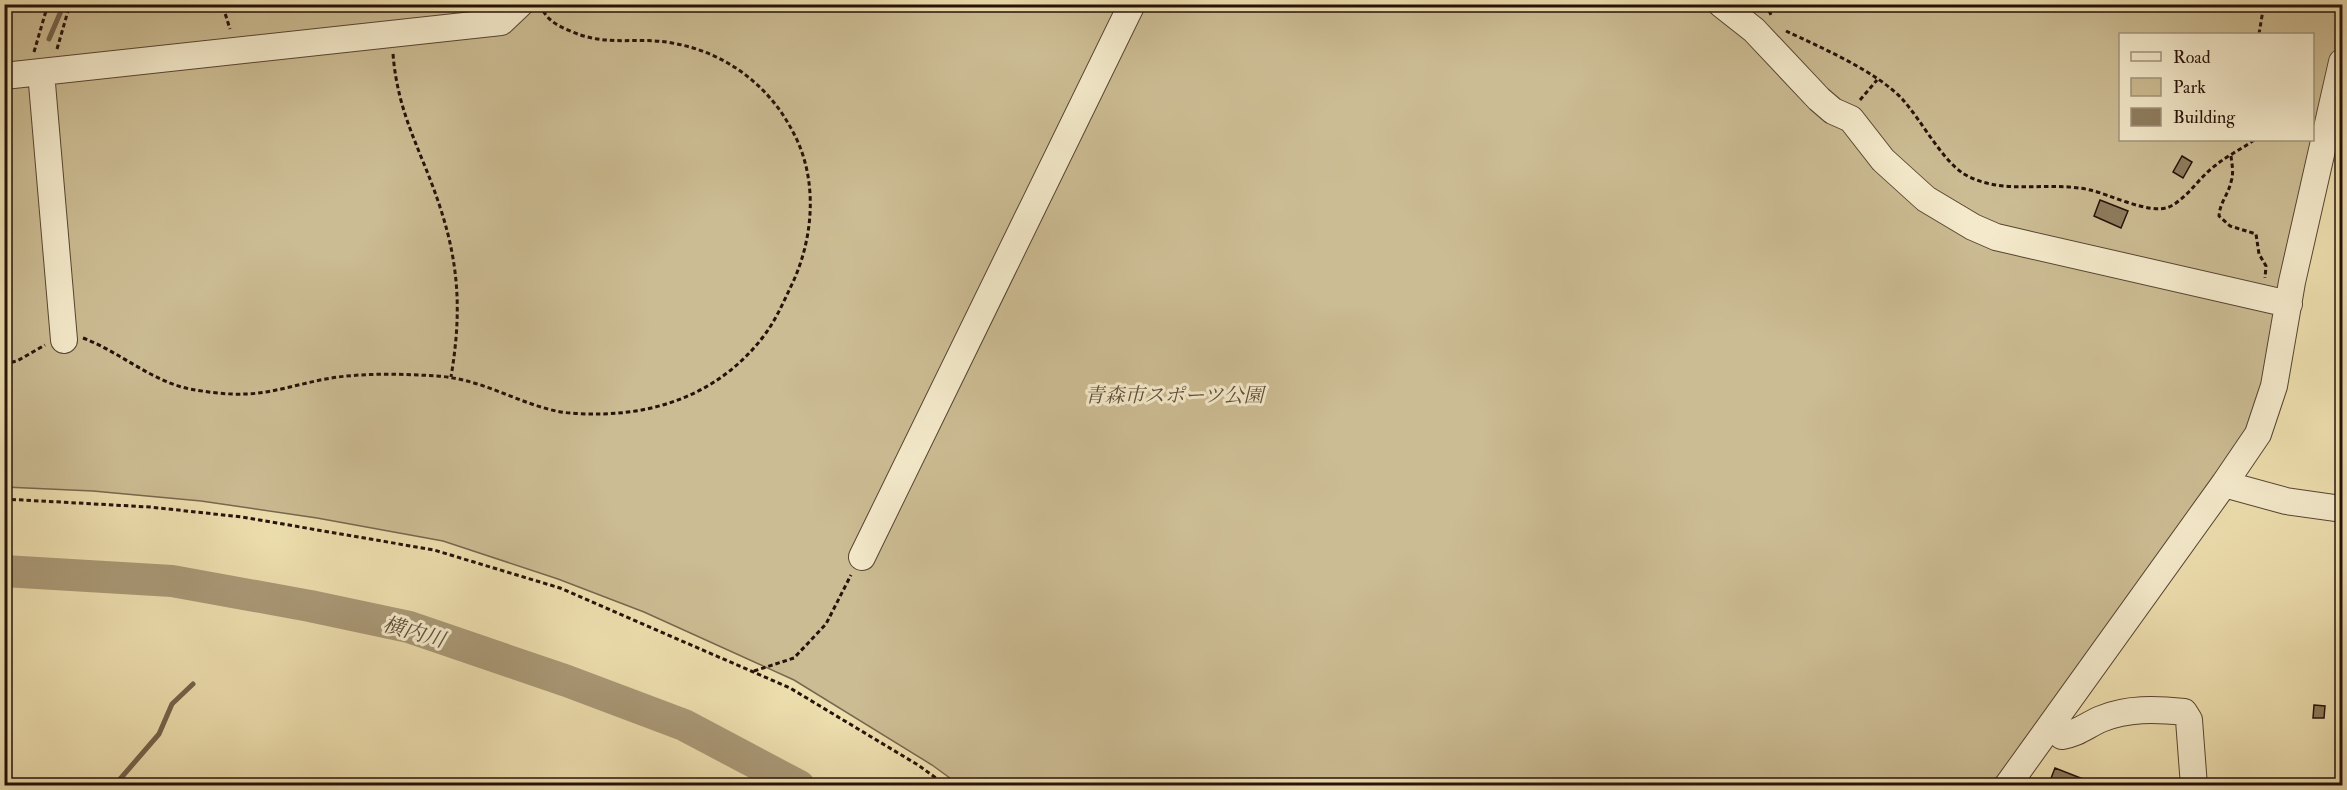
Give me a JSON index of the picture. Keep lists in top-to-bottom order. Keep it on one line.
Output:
{"water":["横内川"],"parks":["青森市スポーツ公園"],"legend":["Road","Park","Building"]}
